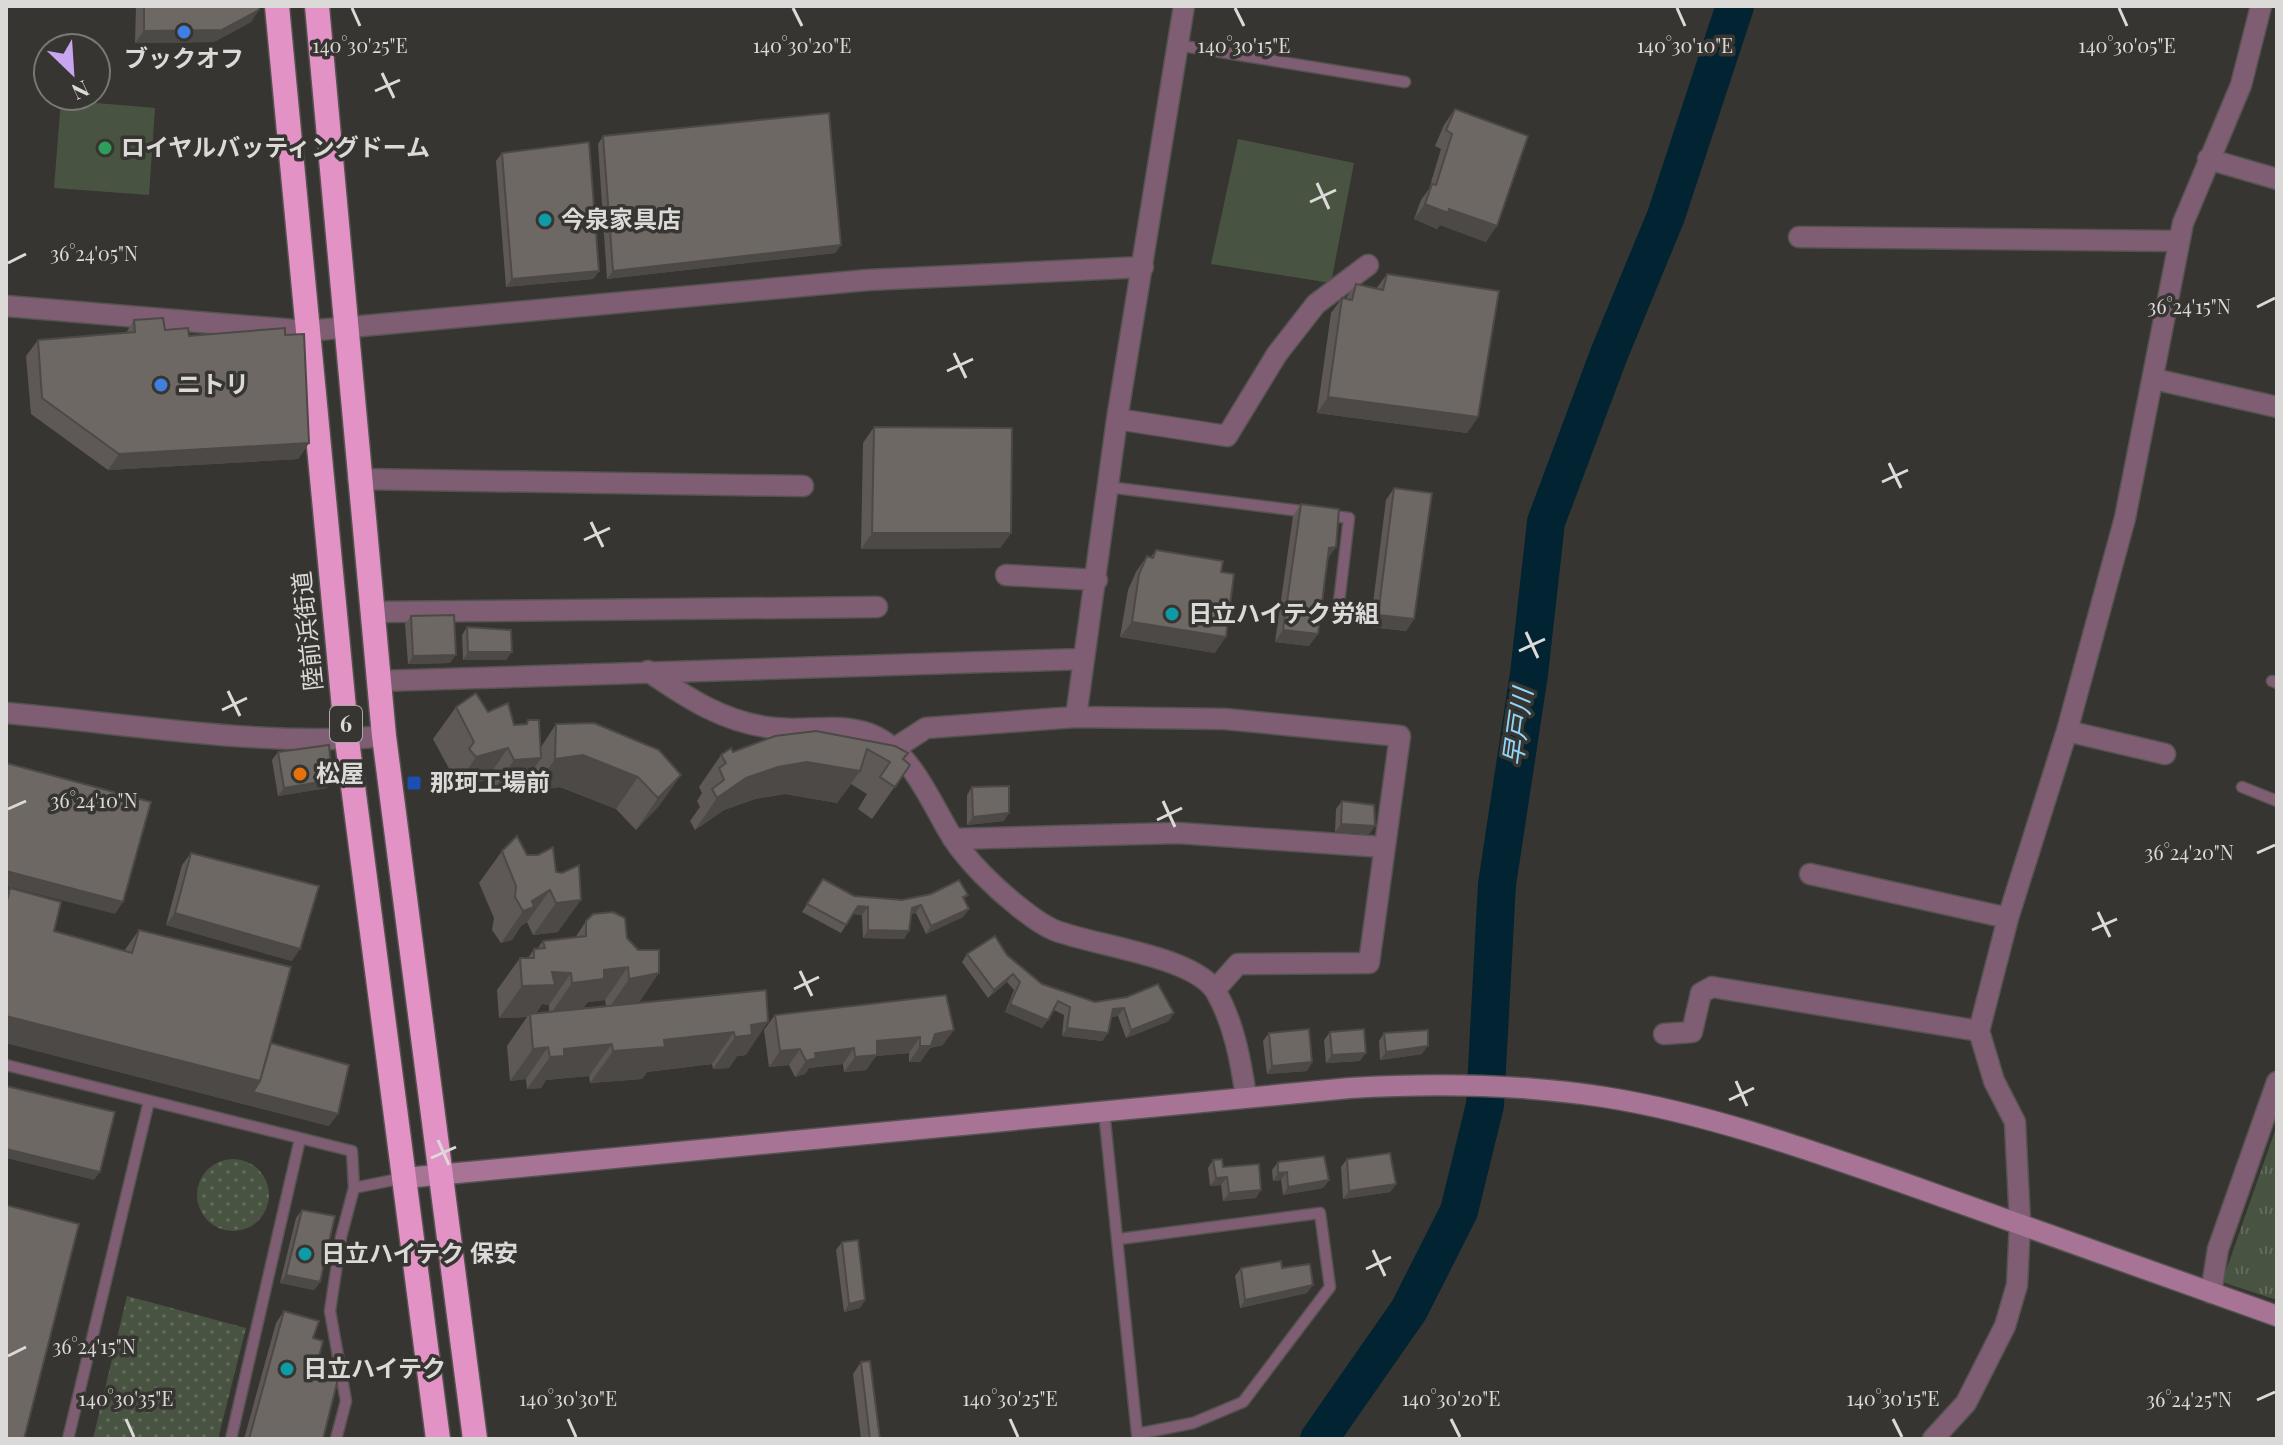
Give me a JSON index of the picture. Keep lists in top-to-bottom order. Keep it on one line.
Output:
{"streets":{"highway":["陸前浜街道","6"]},"water":["早戸川"],"places":{"other":["ブックオフ","ロイヤルバッティングドーム","今泉家具店","ニトリ","日立ハイテク労組","松屋","日立ハイテク 保安","日立ハイテク"],"transit":["那珂工場前"]},"north":"bottom right","coordinates":["140°30'25\"E","140°30'20\"E","140°30'15\"E","140°30'10\"E","140°30'05\"E","36°24'05\"N","36°24'15\"N","36°24'10\"N","36°24'20\"N","140°30'35\"E","140°30'30\"E","36°24'25\"N"]}
